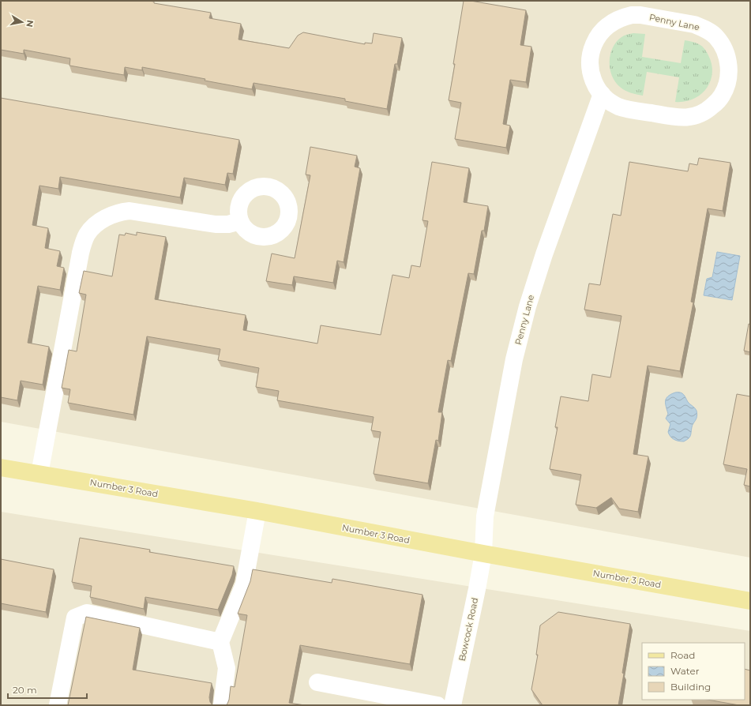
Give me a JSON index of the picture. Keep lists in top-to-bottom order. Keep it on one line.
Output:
{"streets":{"main road":["Number 3 Road"],"street":["Penny Lane","Bowcock Road"]},"crossings":[["Penny Lane","Number 3 Road"],["Penny Lane","Bowcock Road"],["Number 3 Road","Bowcock Road"]],"legend":["Road","Water","Building"],"scale_bar":"20 m","north":"right"}
